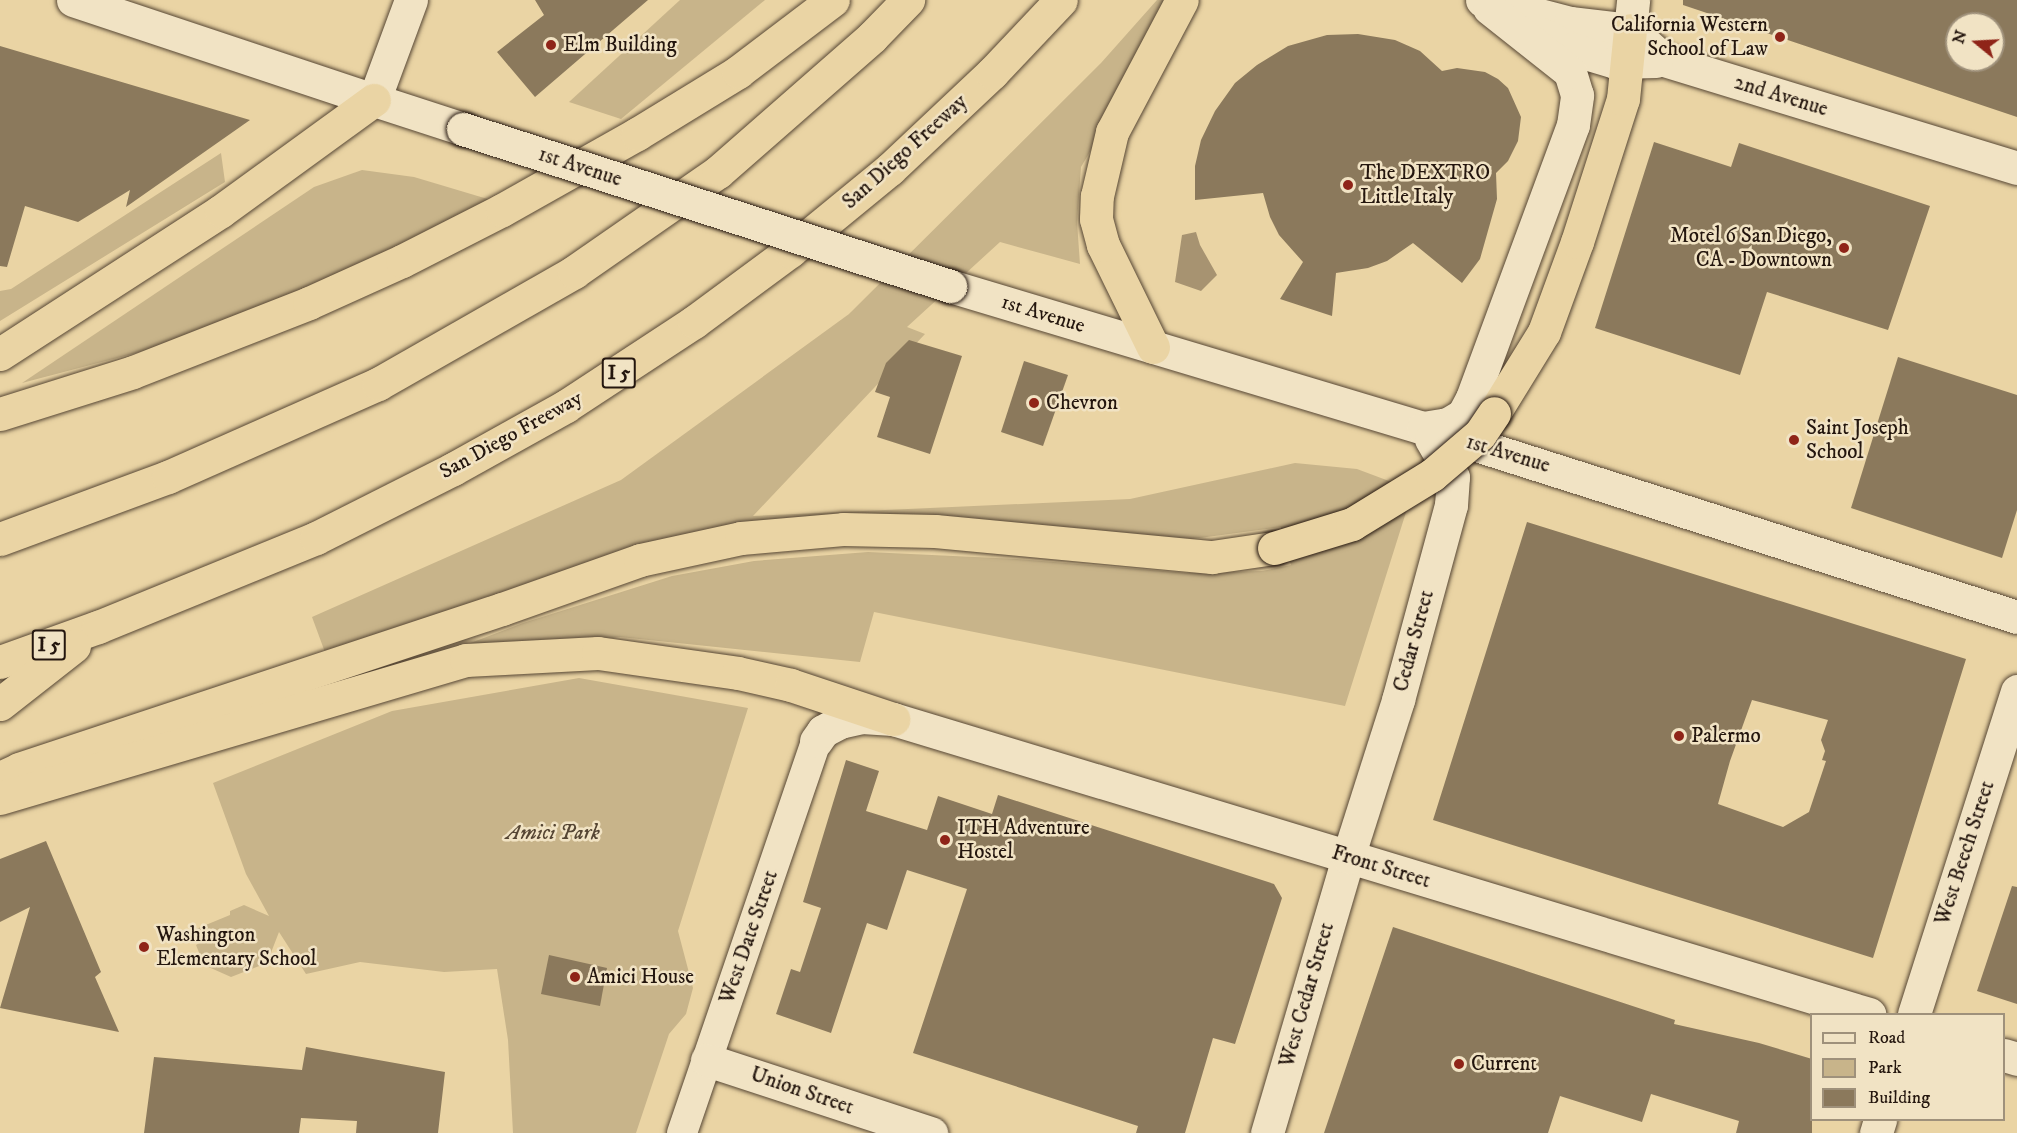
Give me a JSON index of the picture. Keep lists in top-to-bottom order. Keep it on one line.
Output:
{"streets":{"highway":["San Diego Freeway","I 5"],"main road":["2nd Avenue","1st Avenue","Cedar Street","West Beech Street","Front Street","West Cedar Street","Union Street"],"street":["West Date Street"]},"crossings":[["1st Avenue","Cedar Street"],["Cedar Street","Front Street"],["Cedar Street","West Cedar Street"],["Front Street","West Date Street"],["Front Street","West Cedar Street"],["West Date Street","Union Street"]],"parks":["Amici Park"],"places":["California Western School of Law","Elm Building","The DEXTRO Little Italy","Motel 6 San Diego, CA - Downtown","Chevron","Saint Joseph School","Palermo","ITH Adventure Hostel","Washington Elementary School","Amici House","Current"],"legend":["Road","Park","Building"],"north":"left"}
